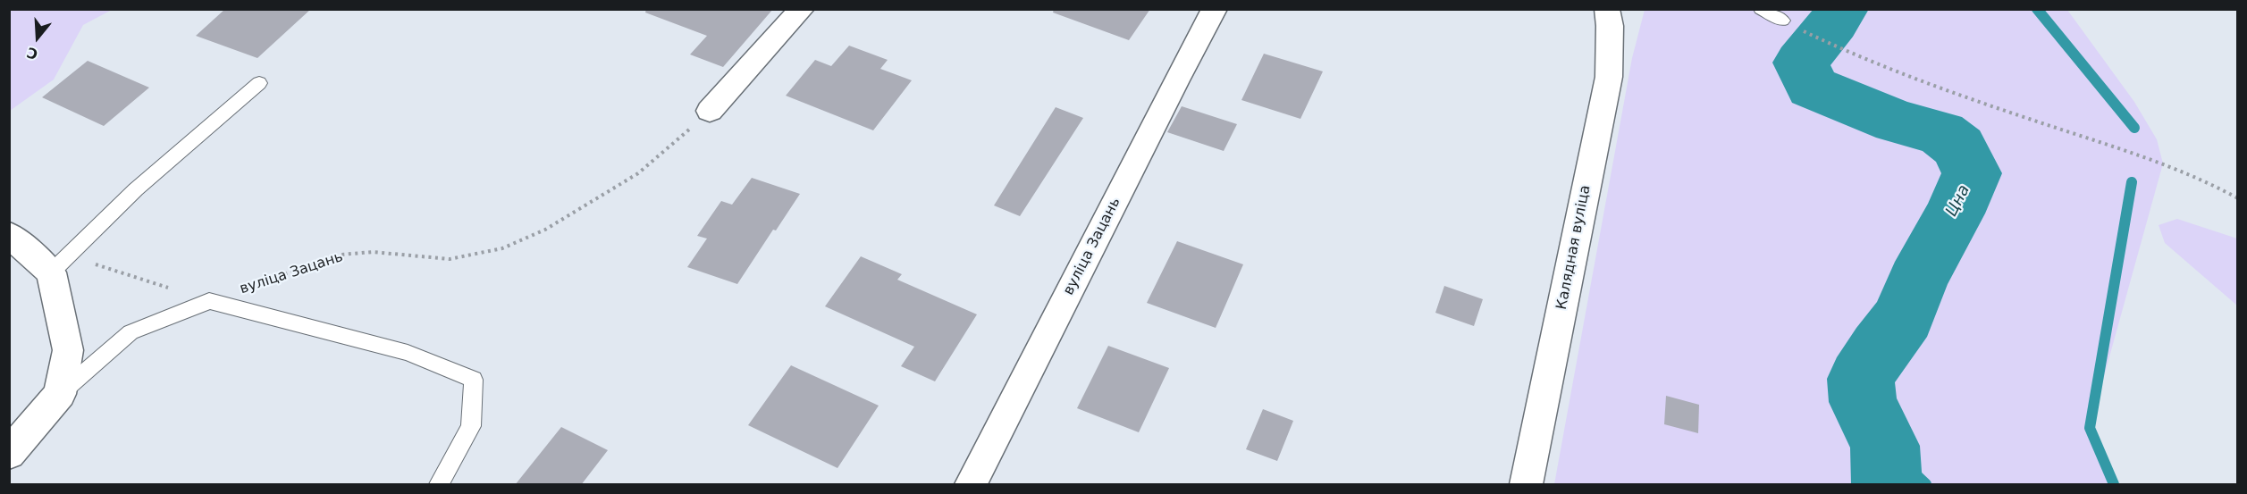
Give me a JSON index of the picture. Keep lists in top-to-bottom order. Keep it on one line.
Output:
{"streets":{"street":["вуліца Зацань","Калядная вуліца"]},"water":["Цна"],"north":"bottom"}
